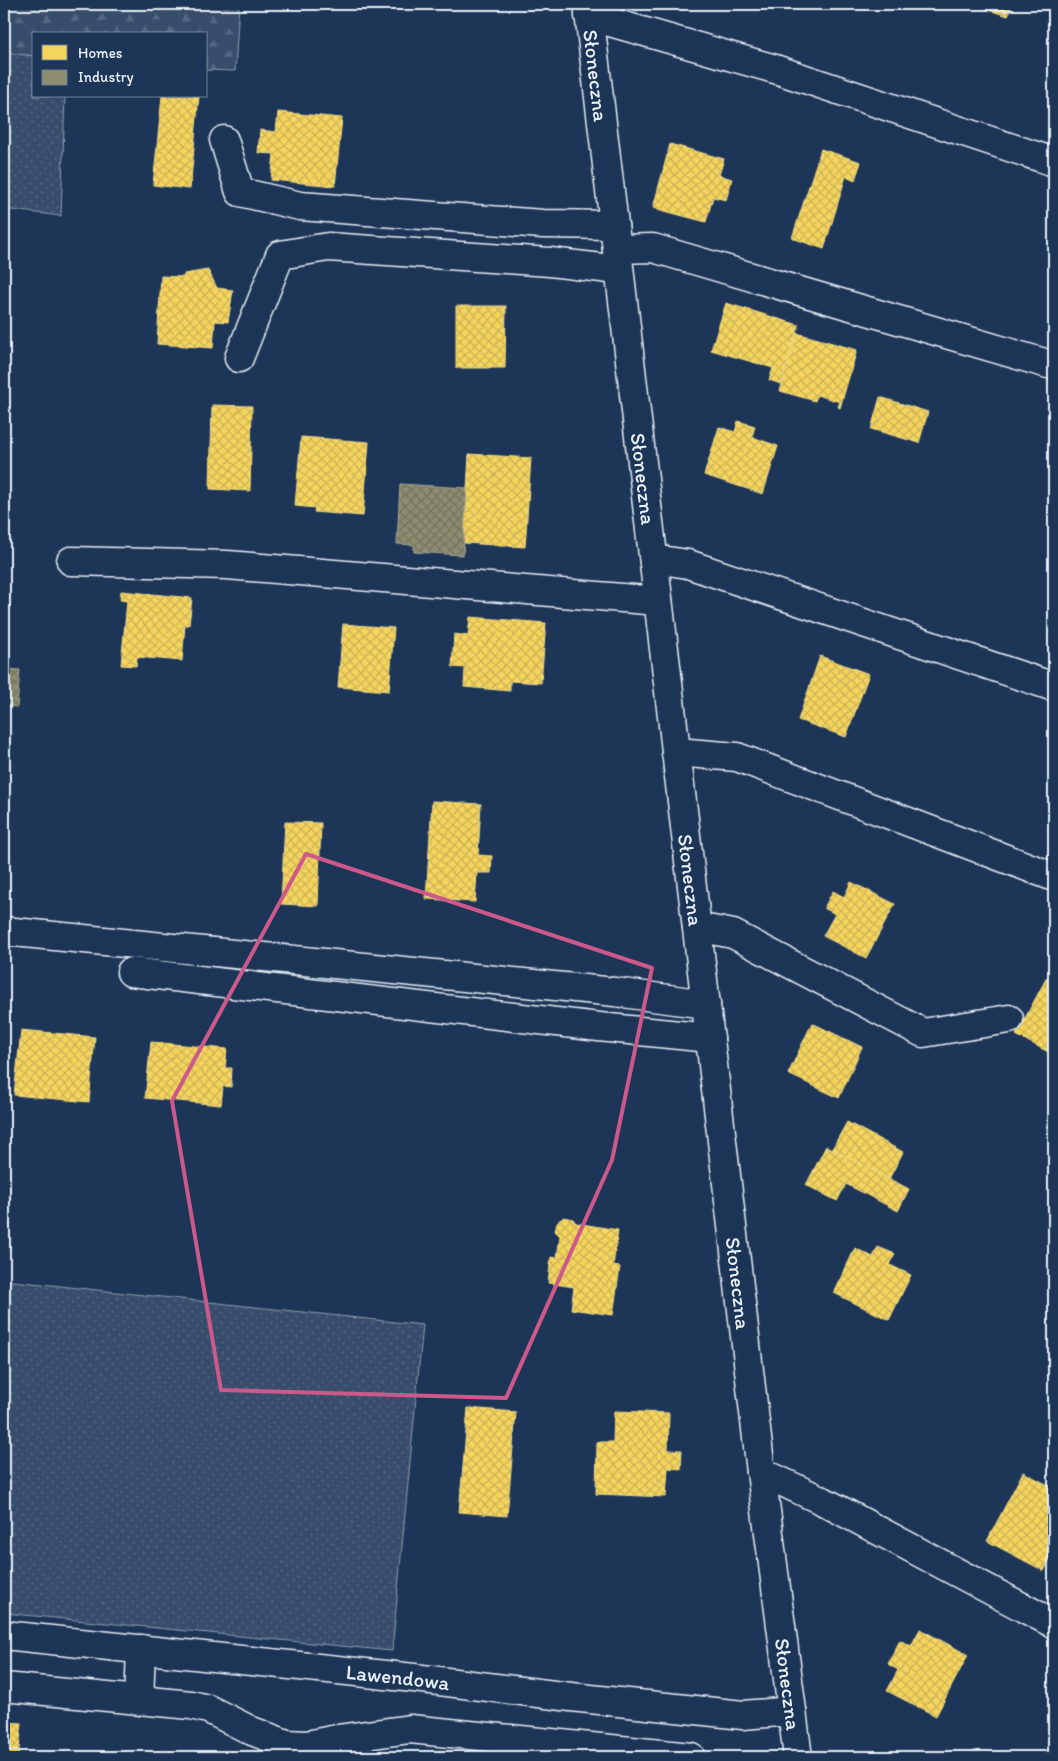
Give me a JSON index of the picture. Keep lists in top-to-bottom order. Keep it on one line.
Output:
{"streets":{"street":["Słoneczna","Lawendowa"]},"crossings":[["Słoneczna","Lawendowa"]],"legend":["Homes","Industry"]}
